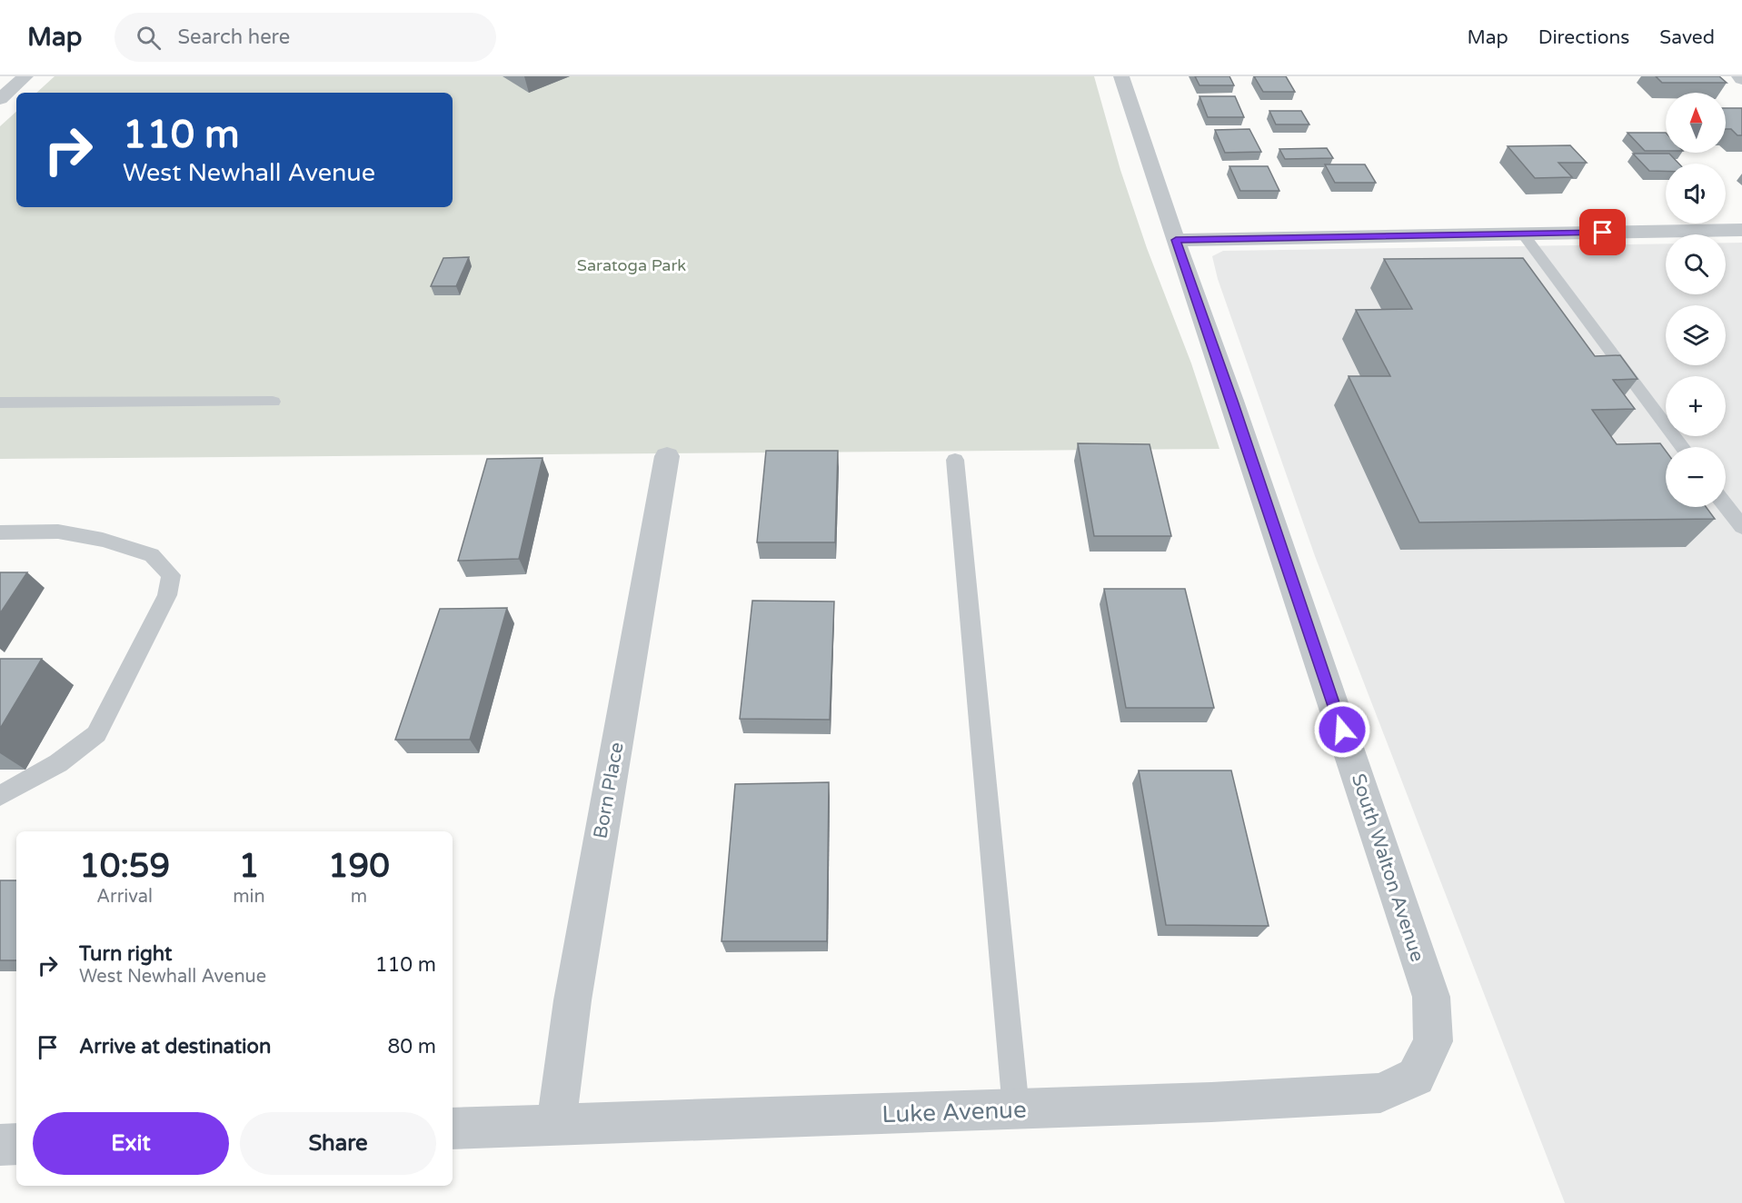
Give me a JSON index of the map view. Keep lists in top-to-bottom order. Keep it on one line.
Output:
{"streets":{"street":["Born Place","South Walton Avenue","Luke Avenue"]},"crossings":[["Born Place","Luke Avenue"],["South Walton Avenue","Luke Avenue"]],"parks":["Saratoga Park"],"north":"top","page":{"header":"Map","search":"Search here","nav":["Map","Directions","Saved"],"map_buttons":["+","−"],"turn":["110 m","West Newhall Avenue"],"eta":["10:59","Arrival","1","min","190","m"],"list":[{"name":"Turn right","note":"West Newhall Avenue","value":"110 m"},{"name":"Arrive at destination","value":"80 m"}],"buttons":["Exit","Share"]}}
